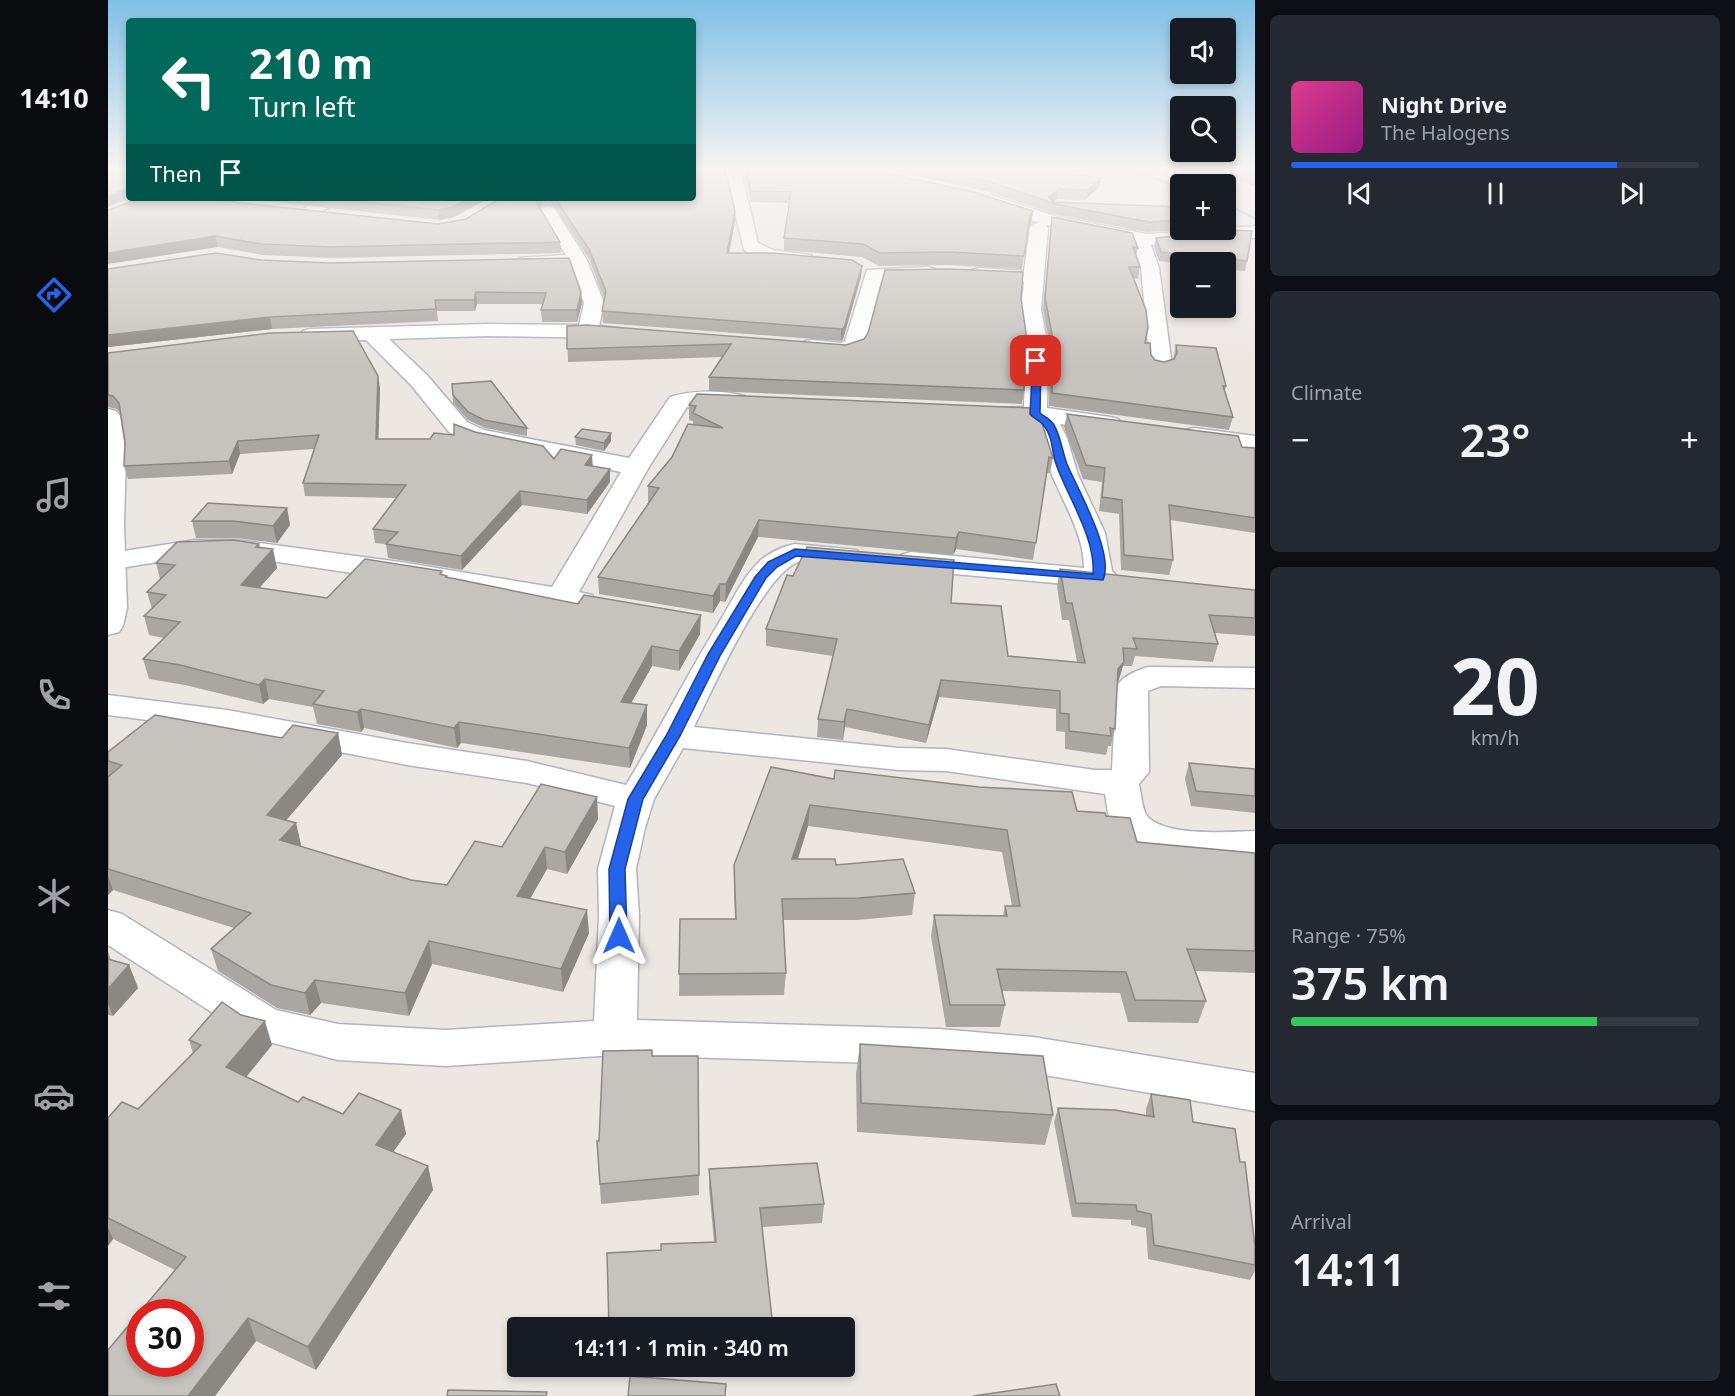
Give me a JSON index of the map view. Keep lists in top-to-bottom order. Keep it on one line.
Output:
{"page":{"tabs":"14:10","map_buttons":["+","−"],"turn":["210 m","Turn left"],"song":["Night Drive","The Halogens"],"then":"Then","tile":["Climate",["20","km/h"],["Range · 75%","375 km"],["Arrival","14:11"]],"heat":["−","23°","+"],"limit":"30","trip":"14:11 · 1 min · 340 m"}}
